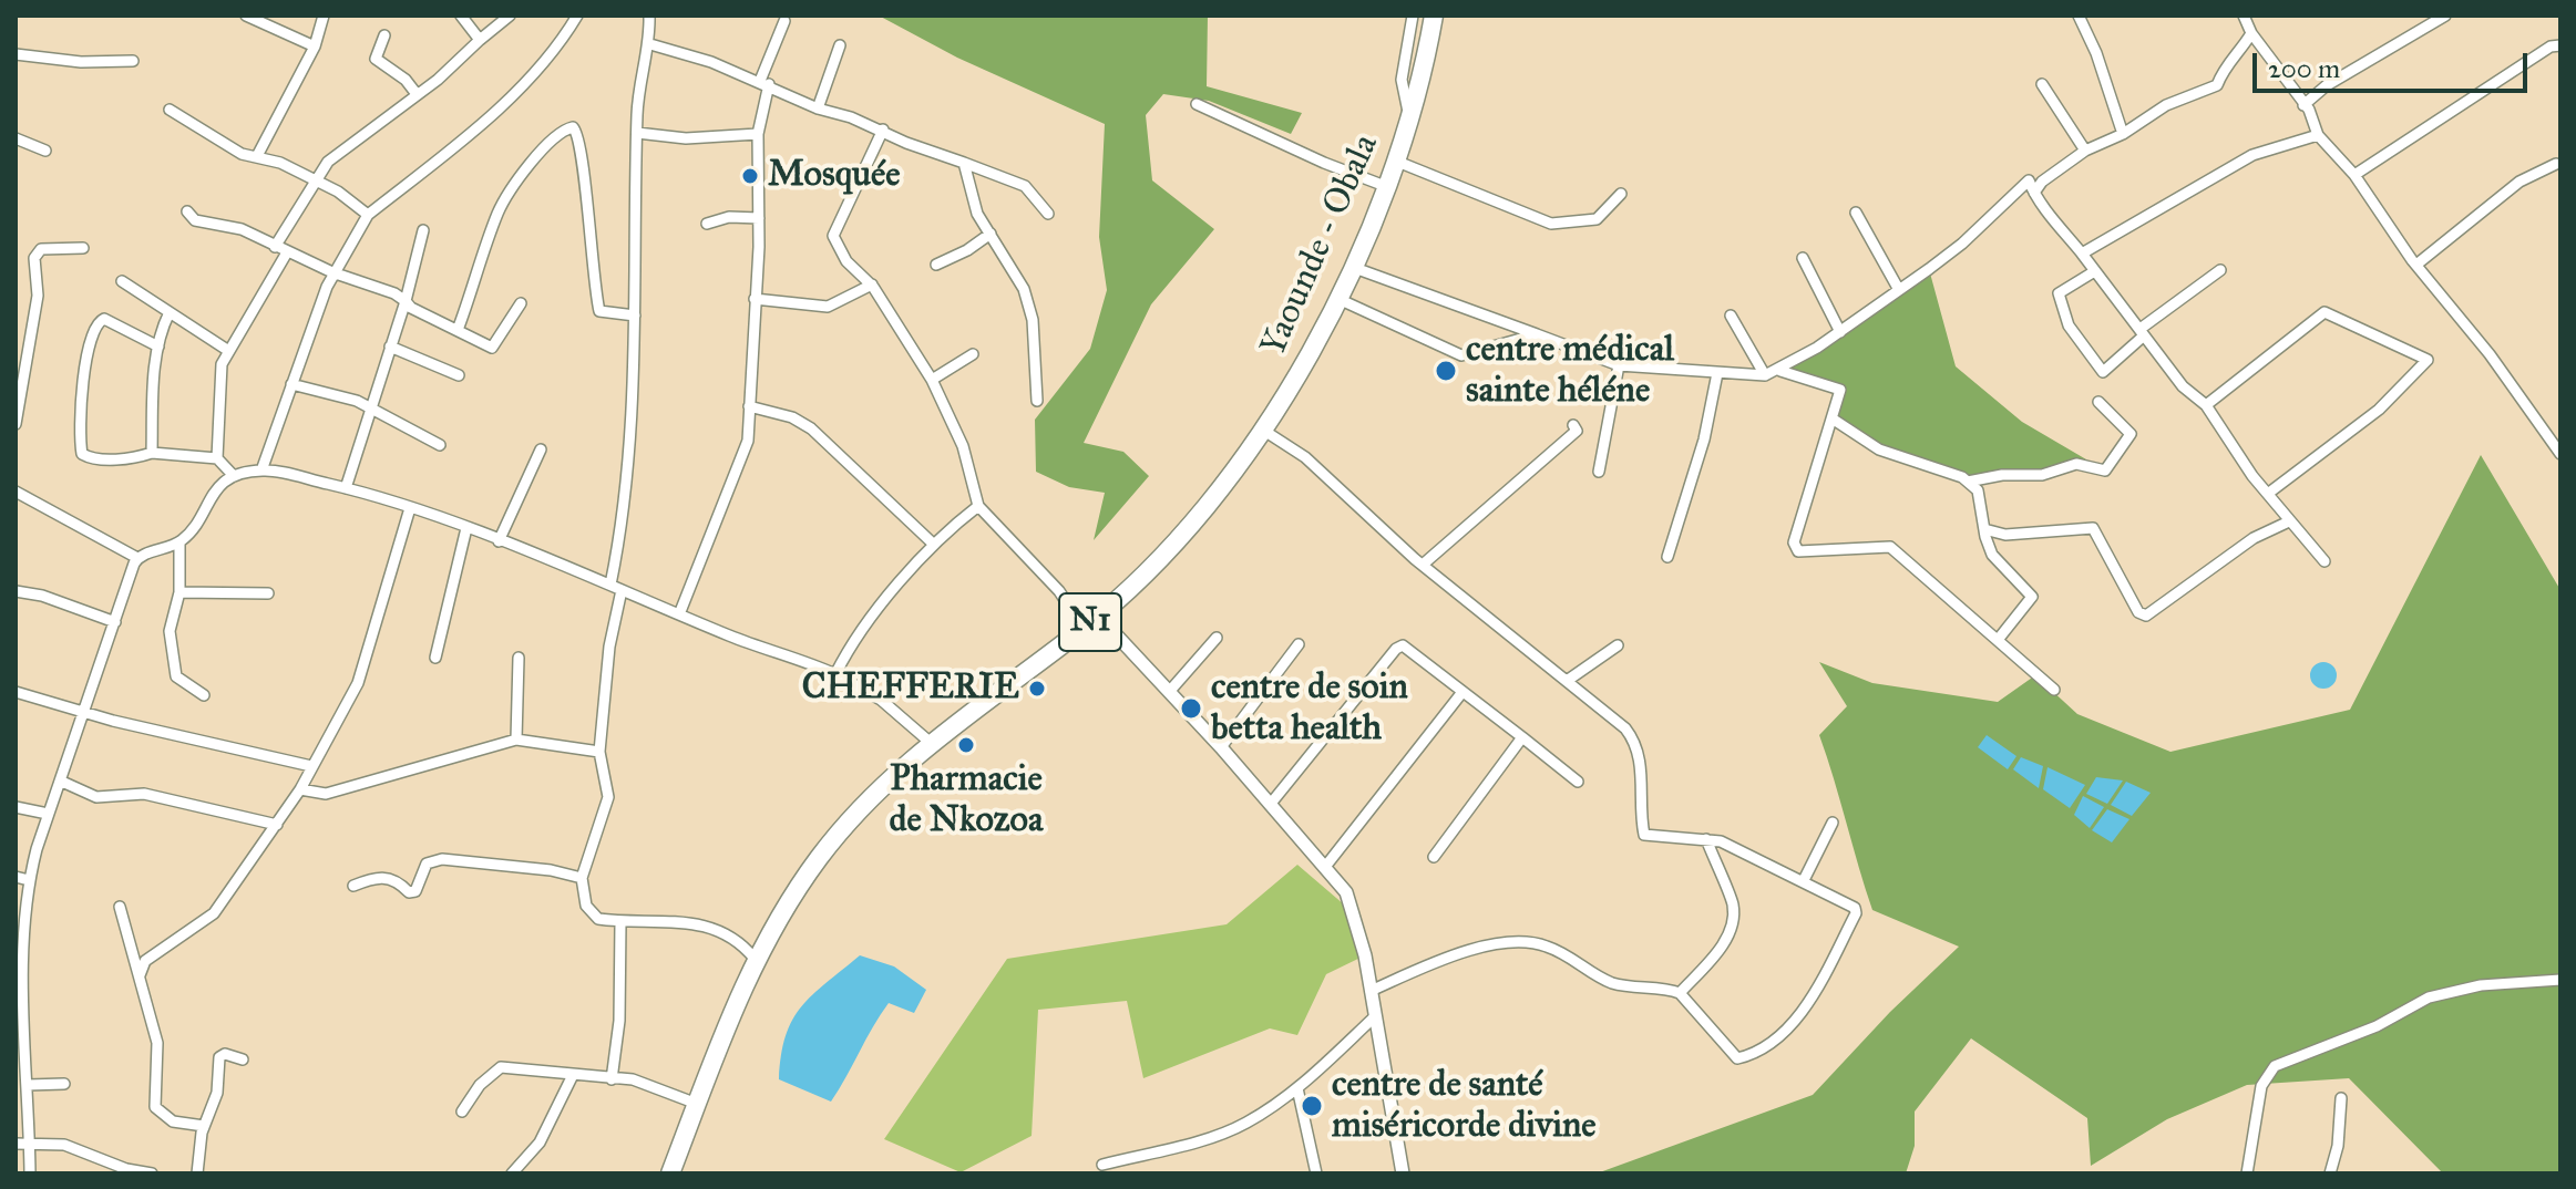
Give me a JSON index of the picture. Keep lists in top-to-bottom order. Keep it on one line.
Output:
{"streets":{"highway":["Yaounde - Obala","N1"]},"places":["Mosquée","centre médical sainte héléne","CHEFFERIE","centre de soin betta health","Pharmacie de Nkozoa","centre de santé miséricorde divine"],"scale_bar":"200 m"}
